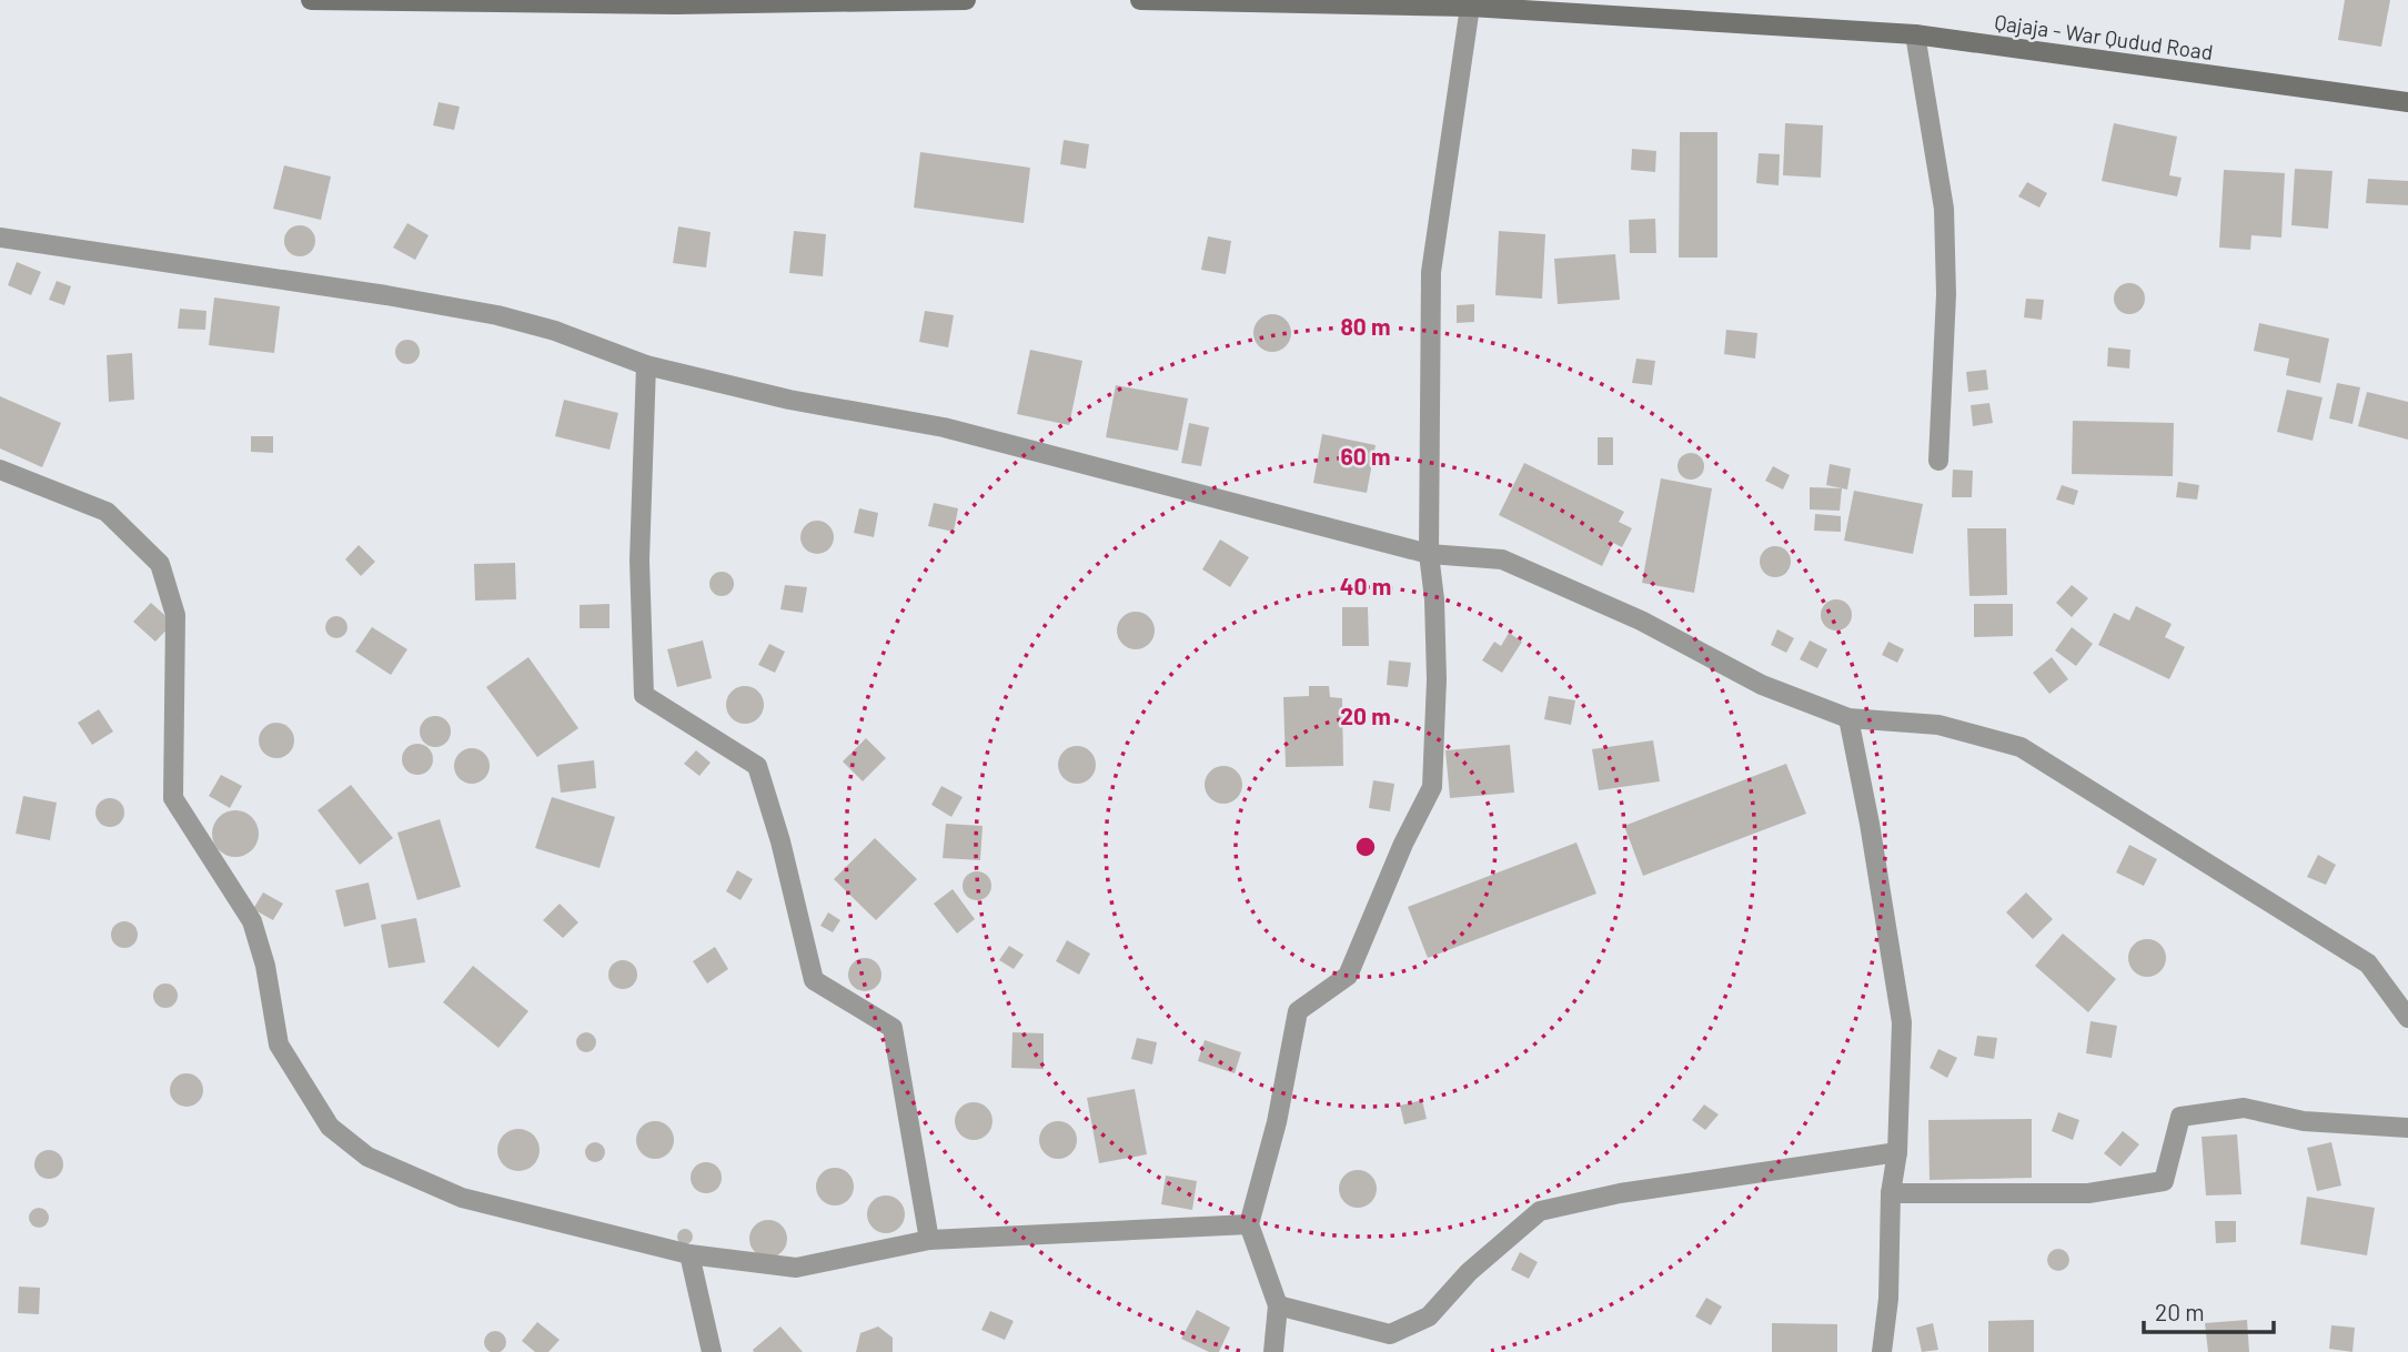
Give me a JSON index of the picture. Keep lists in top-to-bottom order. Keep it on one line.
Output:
{"streets":{"street":["Qajaja - War Qudud Road"]},"scale_bar":"20 m","rings":["80 m","60 m","40 m","20 m"]}
